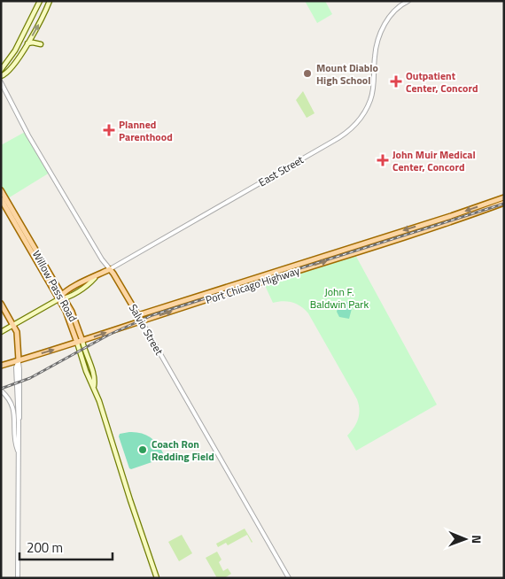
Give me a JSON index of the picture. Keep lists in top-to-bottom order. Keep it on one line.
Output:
{"streets":{"main road":["East Street","Port Chicago Highway","Willow Pass Road","Salvio Street"]},"crossings":[["East Street","Willow Pass Road"],["East Street","Salvio Street"],["Port Chicago Highway","Willow Pass Road"],["Port Chicago Highway","Salvio Street"]],"parks":["John F. Baldwin Park"],"places":{"other":["Mount Diablo High School","Coach Ron Redding Field"],"health":["Outpatient Center, Concord","Planned Parenthood","John Muir Medical Center, Concord"]},"scale_bar":"200 m","north":"right"}
